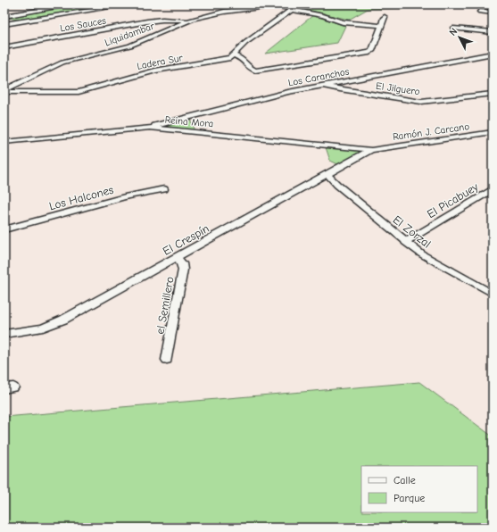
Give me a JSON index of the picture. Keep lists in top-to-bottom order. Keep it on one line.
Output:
{"streets":{"street":["Los Sauces","Liquidambar","Ladera Sur","Los Caranchos","El Jilguero","Reina Mora","Ramón J. Carcano","Los Halcones","El Picabuey","El Zorzal","El Crespín","el Semillero"]},"crossings":[["Los Sauces","Liquidambar"],["Liquidambar","Ladera Sur"],["Los Caranchos","El Jilguero"],["Los Caranchos","Reina Mora"],["Reina Mora","Ramón J. Carcano"],["Reina Mora","El Crespín"],["Ramón J. Carcano","El Crespín"],["El Picabuey","El Zorzal"],["El Zorzal","El Crespín"],["El Crespín","el Semillero"]],"legend":["Calle","Parque"],"north":"top left"}
